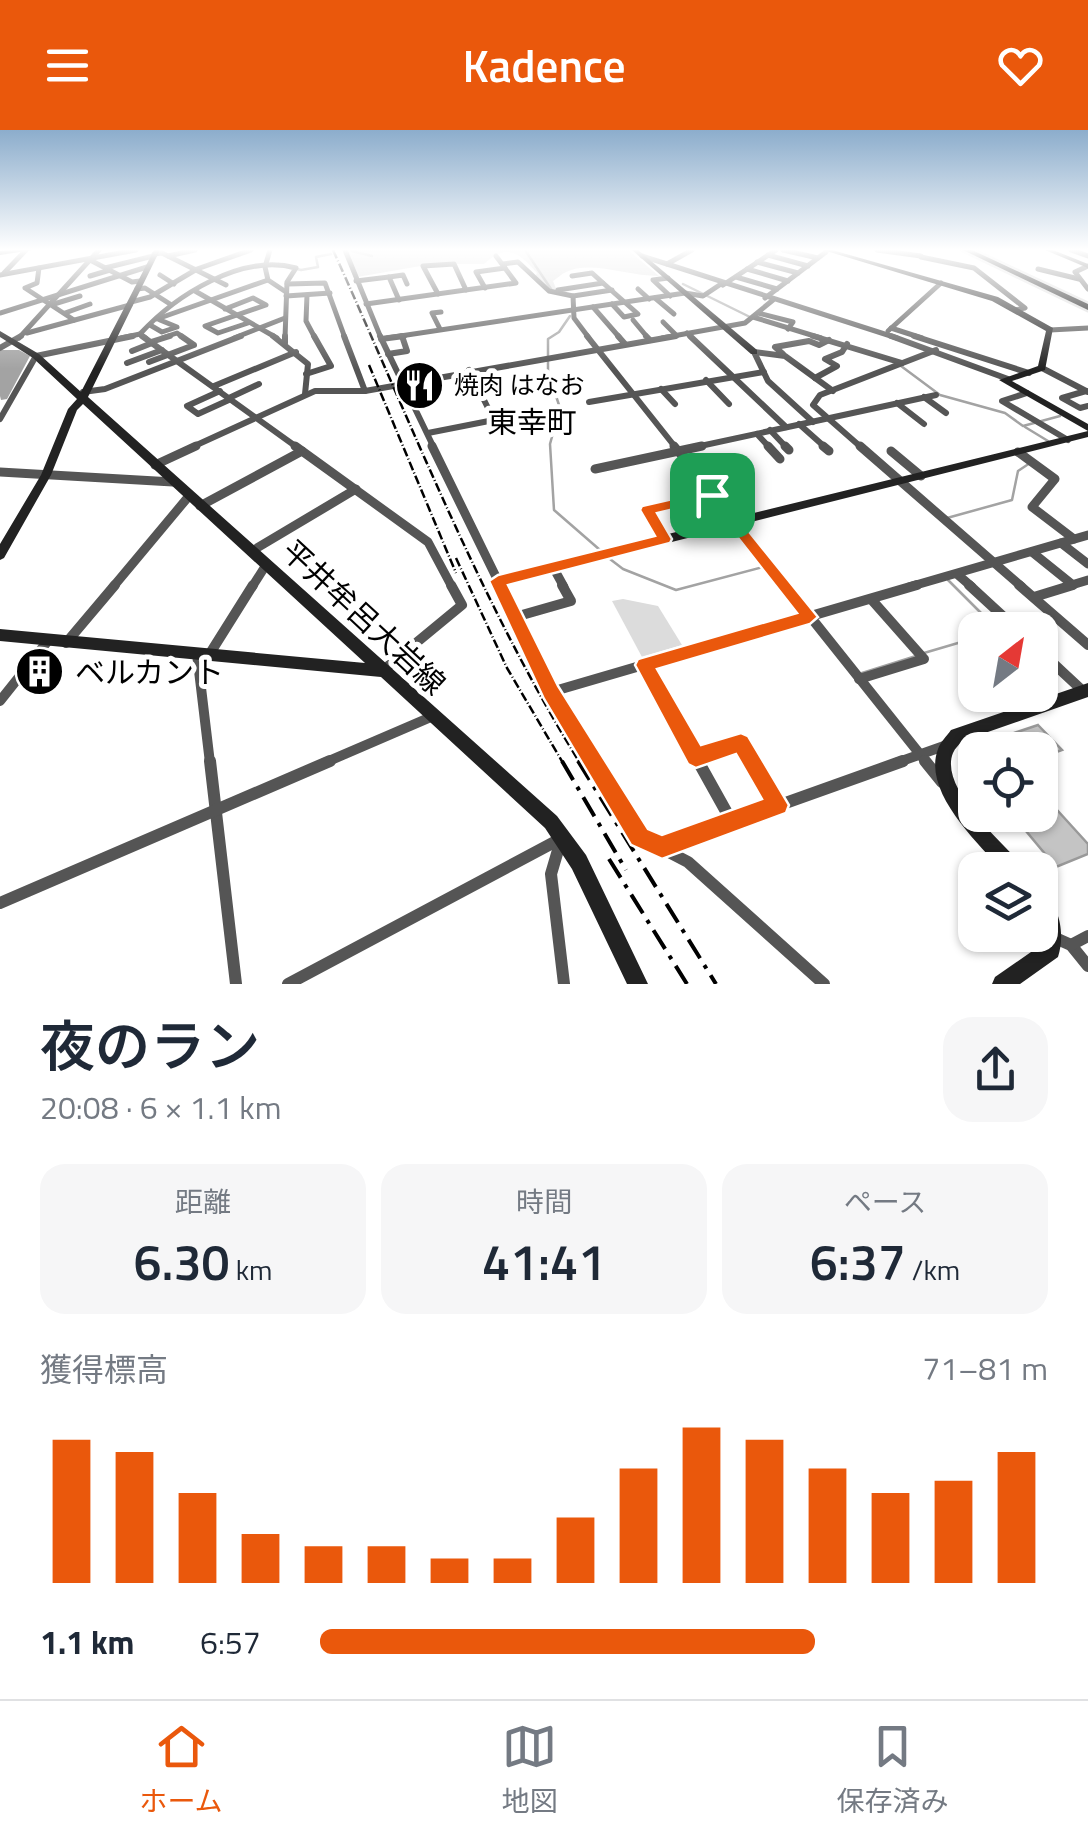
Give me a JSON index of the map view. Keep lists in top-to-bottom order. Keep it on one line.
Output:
{"streets":{"street":["平井牟呂大岩線"]},"districts":["東幸町"],"places":{"restaurant":["焼肉 はなお"],"building":["ベルカント"]},"north":"top right","page":{"header":"Kadence","heading":["夜のラン","20:08 · 6 × 1.1 km"],"stats":[["距離","6.30 km"],["時間","41:41"],["ペース","6:37 /km"]],"chart":["獲得標高","71–81 m"],"list":[{"name":"1.1 km","note":"6:57"}],"tabs":["ホーム","地図","保存済み"]}}
